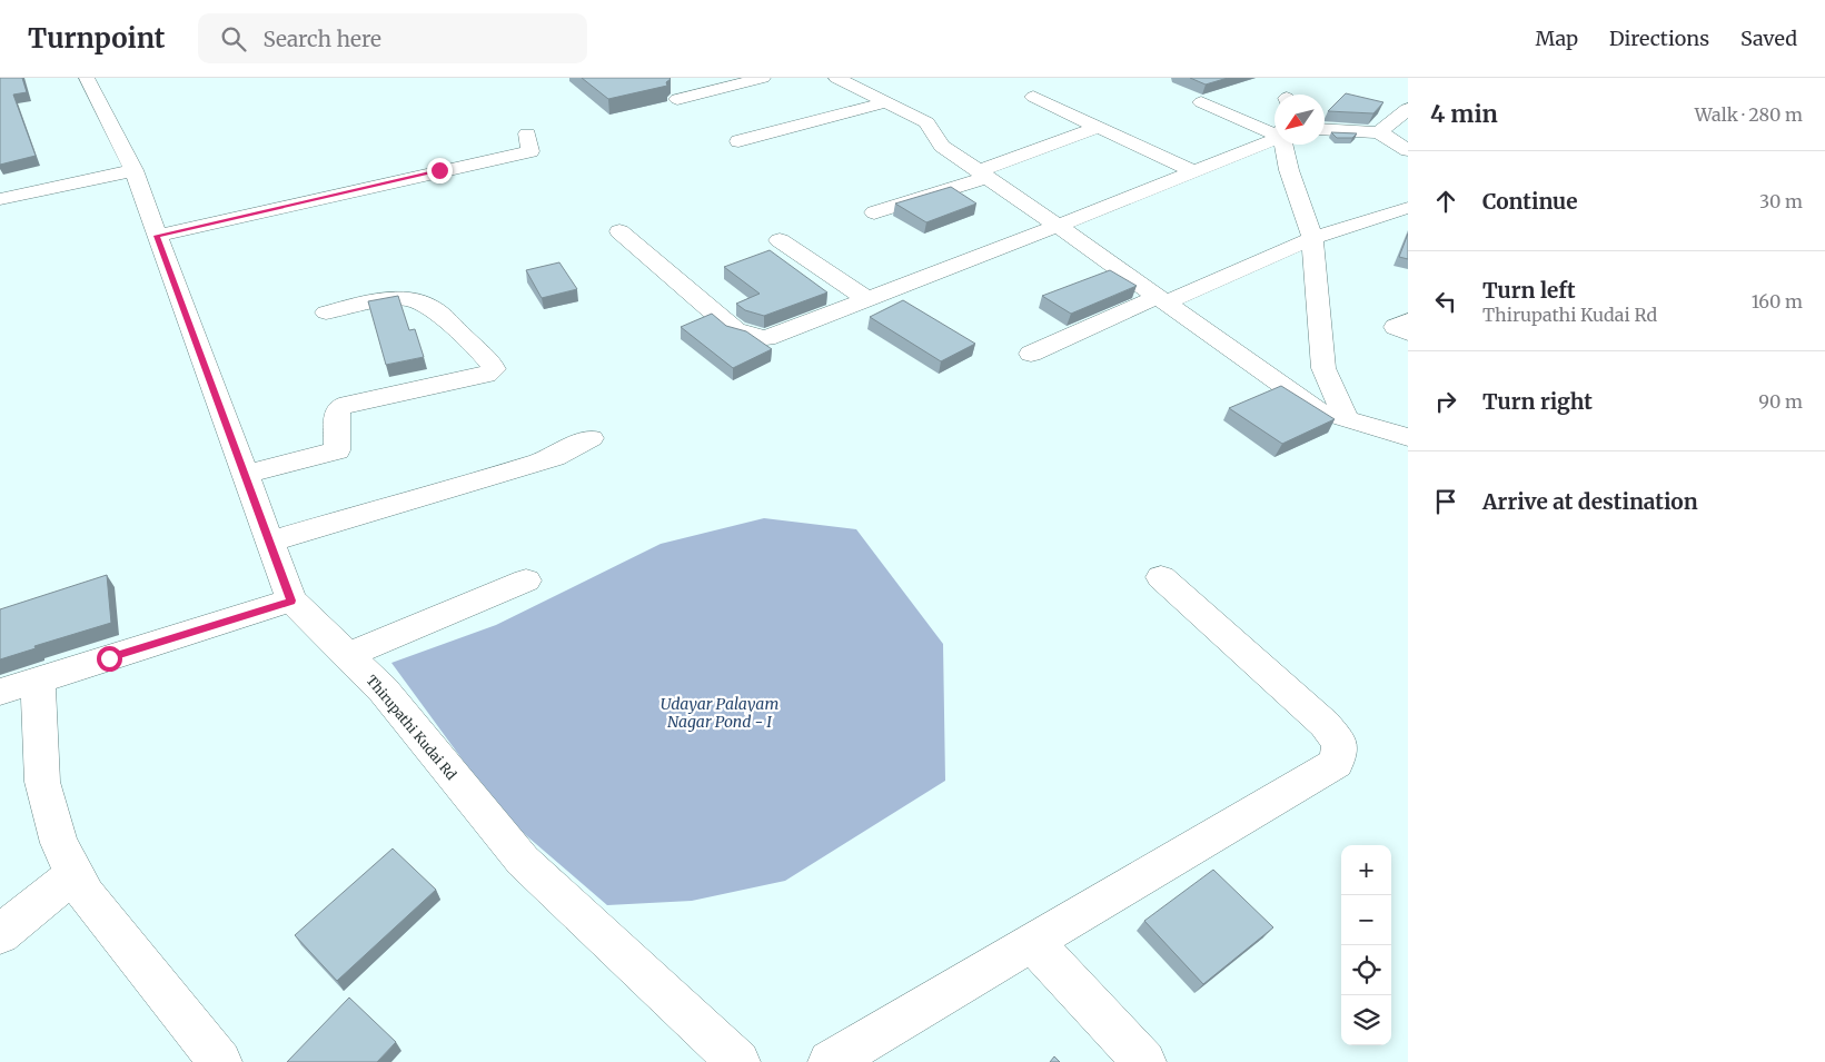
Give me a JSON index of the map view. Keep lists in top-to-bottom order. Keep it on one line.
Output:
{"streets":{"street":["Thirupathi Kudai Rd"]},"water":["Udayar Palayam Nagar Pond - I"],"north":"bottom left","page":{"header":"Turnpoint","search":"Search here","nav":["Map","Directions","Saved"],"heading":["4 min","Walk · 280 m"],"list":[["Continue","30 m"],["Turn left","Thirupathi Kudai Rd","160 m"],["Turn right","90 m"],"Arrive at destination"],"map_buttons":["+","−"]}}
